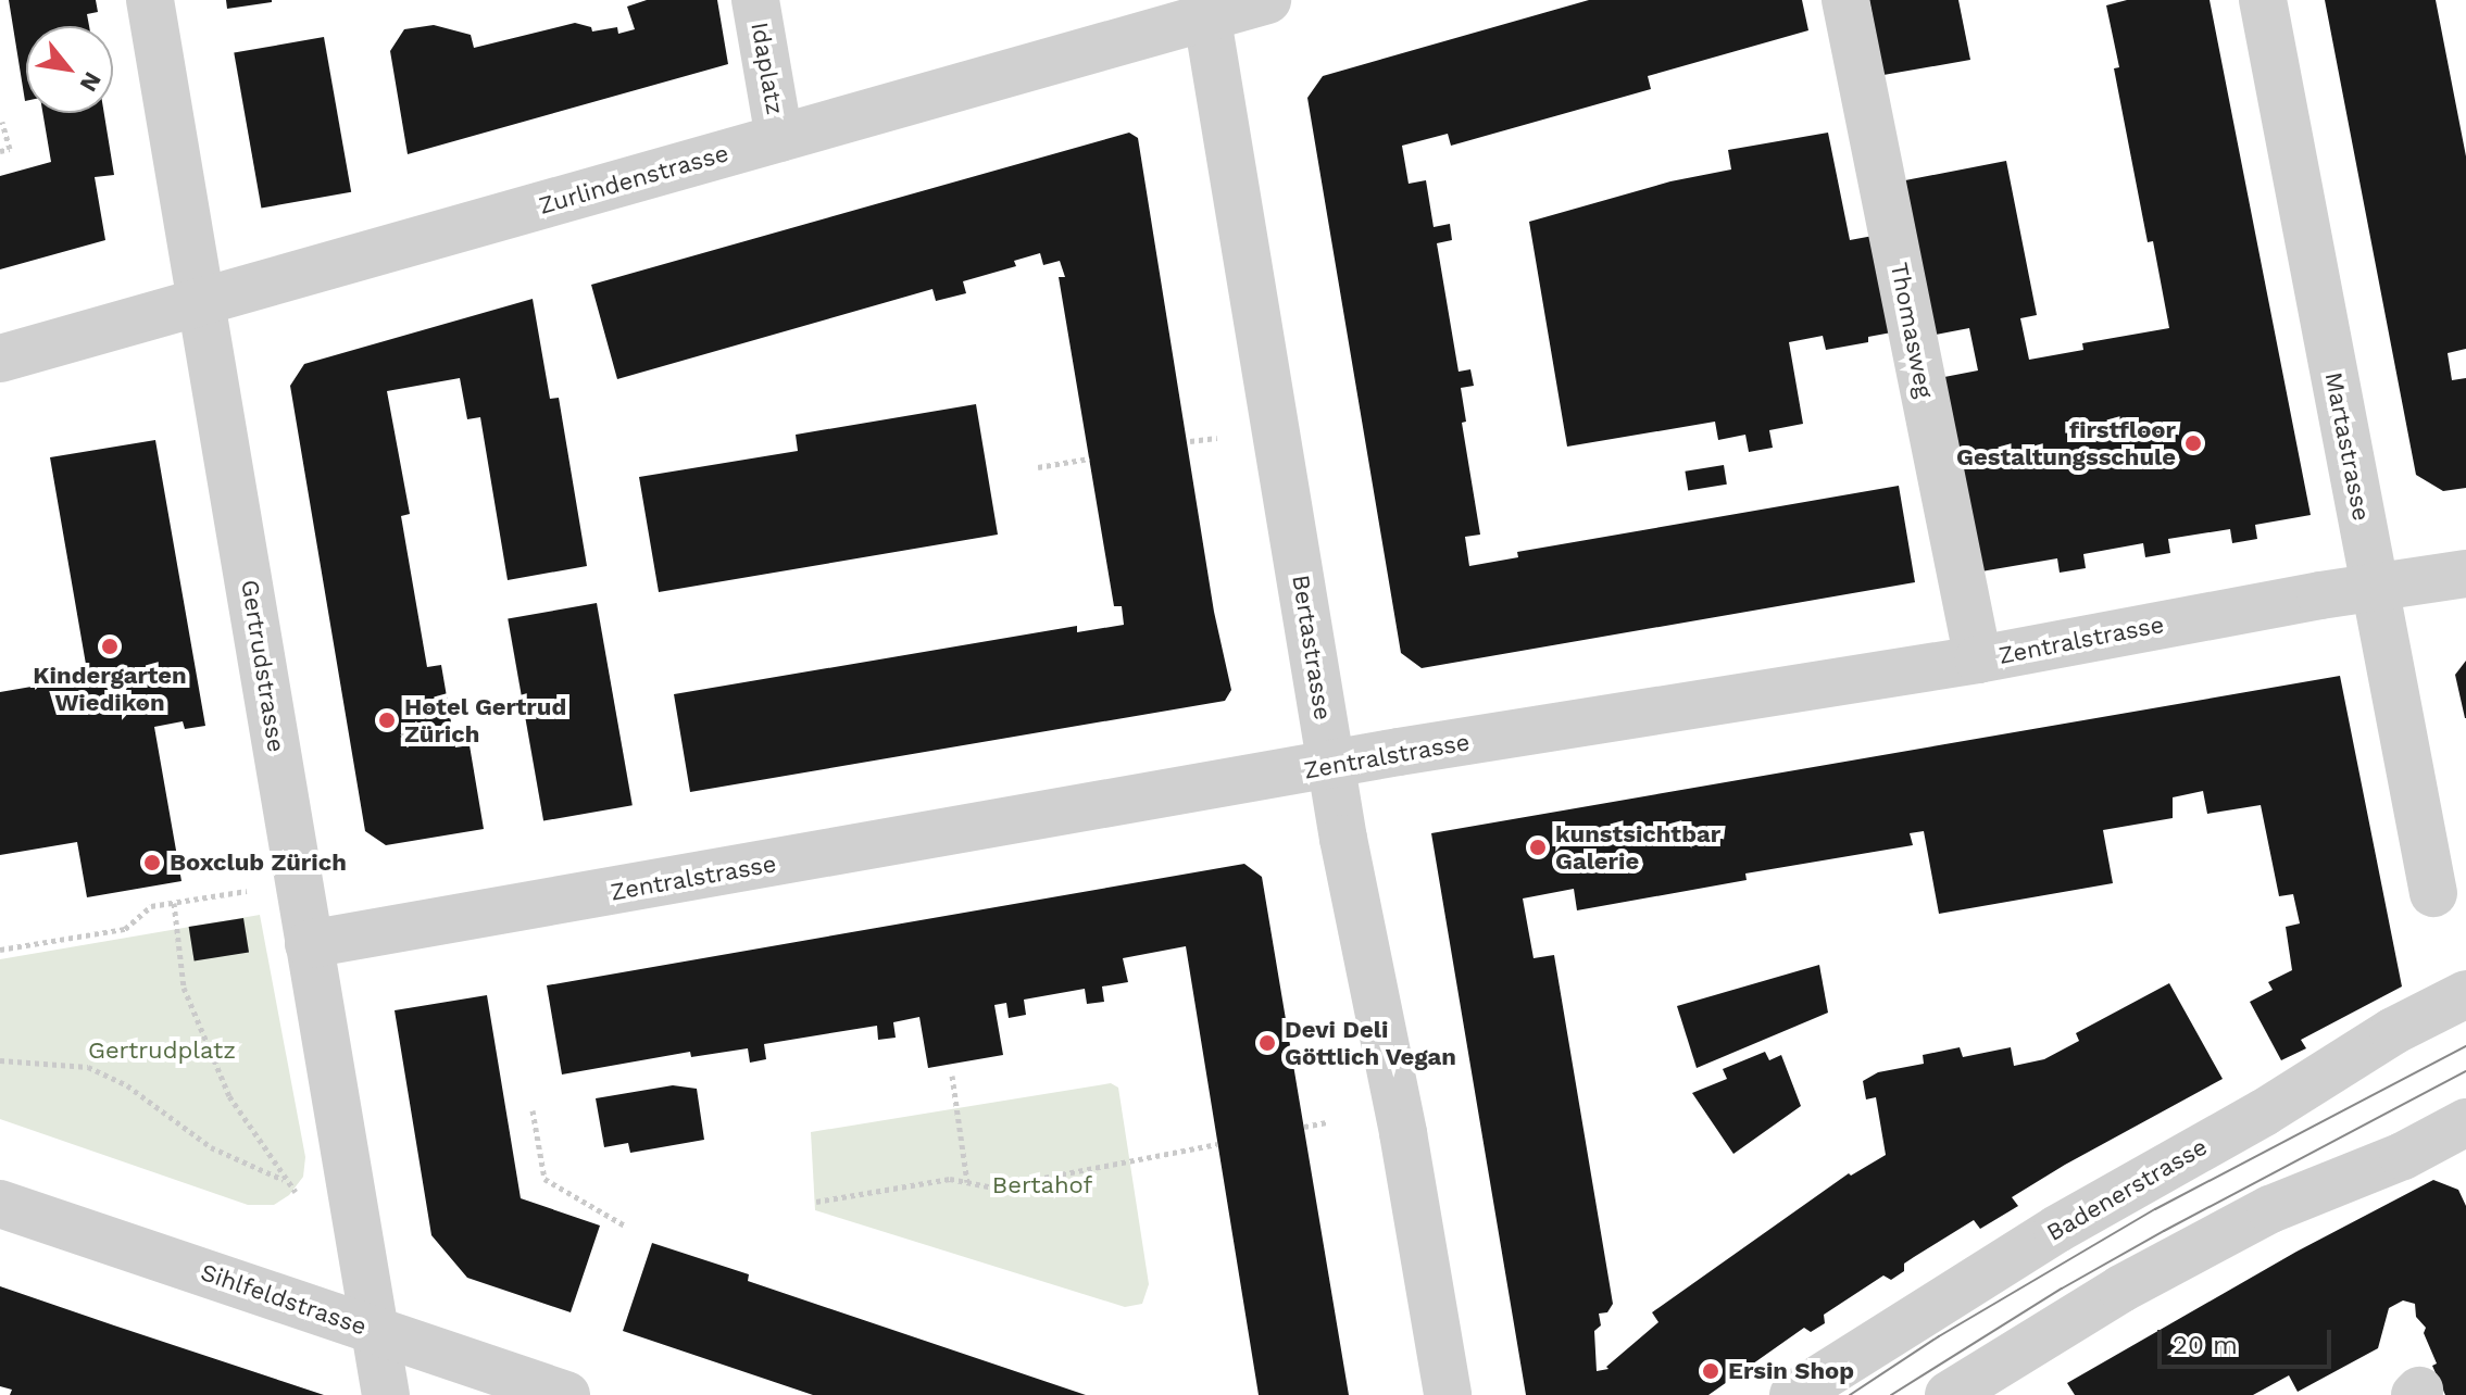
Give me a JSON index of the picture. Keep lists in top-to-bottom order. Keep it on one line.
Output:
{"streets":{"street":["Idaplatz","Zurlindenstrasse","Thomasweg","Martastrasse","Zentralstrasse","Bertastrasse","Gertrudstrasse","Badenerstrasse","Sihlfeldstrasse"]},"crossings":[["Idaplatz","Zurlindenstrasse"],["Zurlindenstrasse","Bertastrasse"],["Zurlindenstrasse","Gertrudstrasse"],["Thomasweg","Zentralstrasse"],["Martastrasse","Zentralstrasse"],["Zentralstrasse","Bertastrasse"],["Zentralstrasse","Gertrudstrasse"],["Gertrudstrasse","Sihlfeldstrasse"]],"parks":["Gertrudplatz","Bertahof"],"places":["firstfloor Gestaltungsschule","Kindergarten Wiedikon","Hotel Gertrud Zürich","kunstsichtbar Galerie","Boxclub Zürich","Devi Deli Göttlich Vegan","Ersin Shop"],"scale_bar":"20 m","north":"bottom right"}
